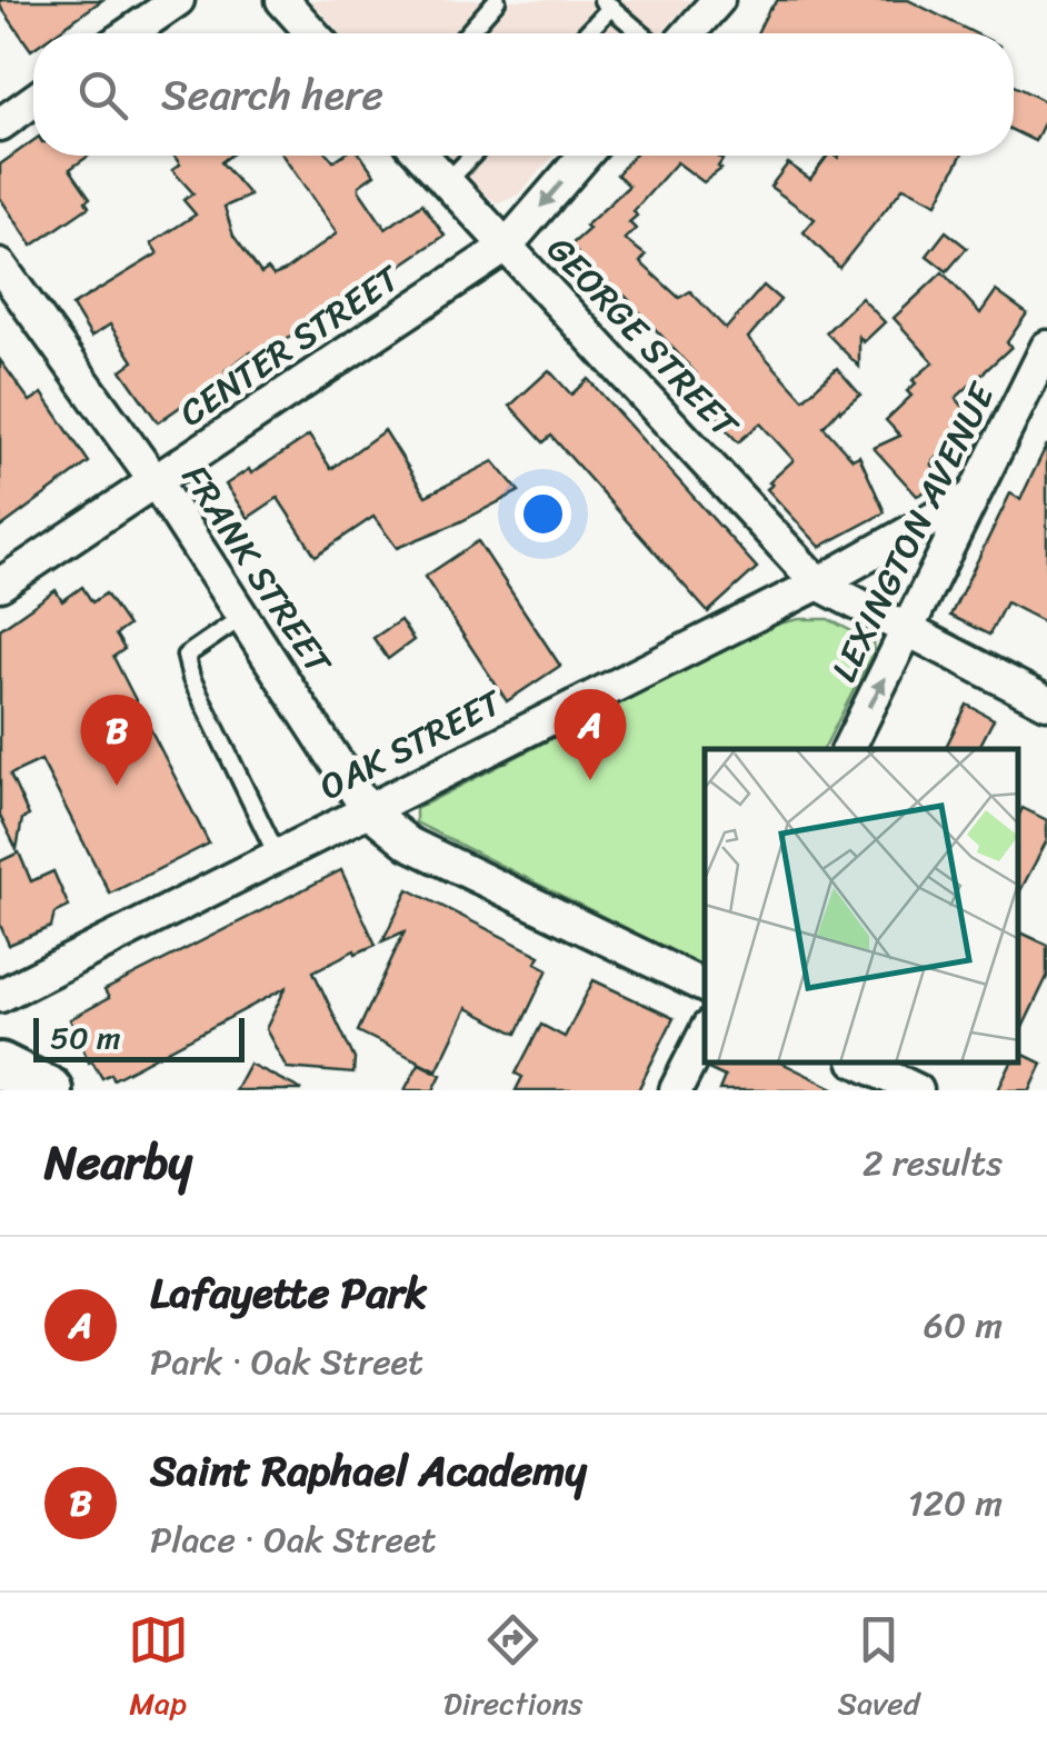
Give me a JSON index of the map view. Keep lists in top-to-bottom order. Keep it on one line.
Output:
{"streets":{"street":["GEORGE STREET","CENTER STREET","LEXINGTON AVENUE","FRANK STREET","OAK STREET"]},"crossings":[["GEORGE STREET","CENTER STREET"],["GEORGE STREET","LEXINGTON AVENUE"],["GEORGE STREET","OAK STREET"],["CENTER STREET","FRANK STREET"],["LEXINGTON AVENUE","OAK STREET"],["FRANK STREET","OAK STREET"]],"scale_bar":"50 m","page":{"search":"Search here","pins":["A","B"],"scale":"50 m","heading":["Nearby","2 results"],"list":[{"mark":"A","name":"Lafayette Park","note":"Park · Oak Street","value":"60 m"},{"mark":"B","name":"Saint Raphael Academy","note":"Place · Oak Street","value":"120 m"}],"nav":["Map","Directions","Saved"]}}
